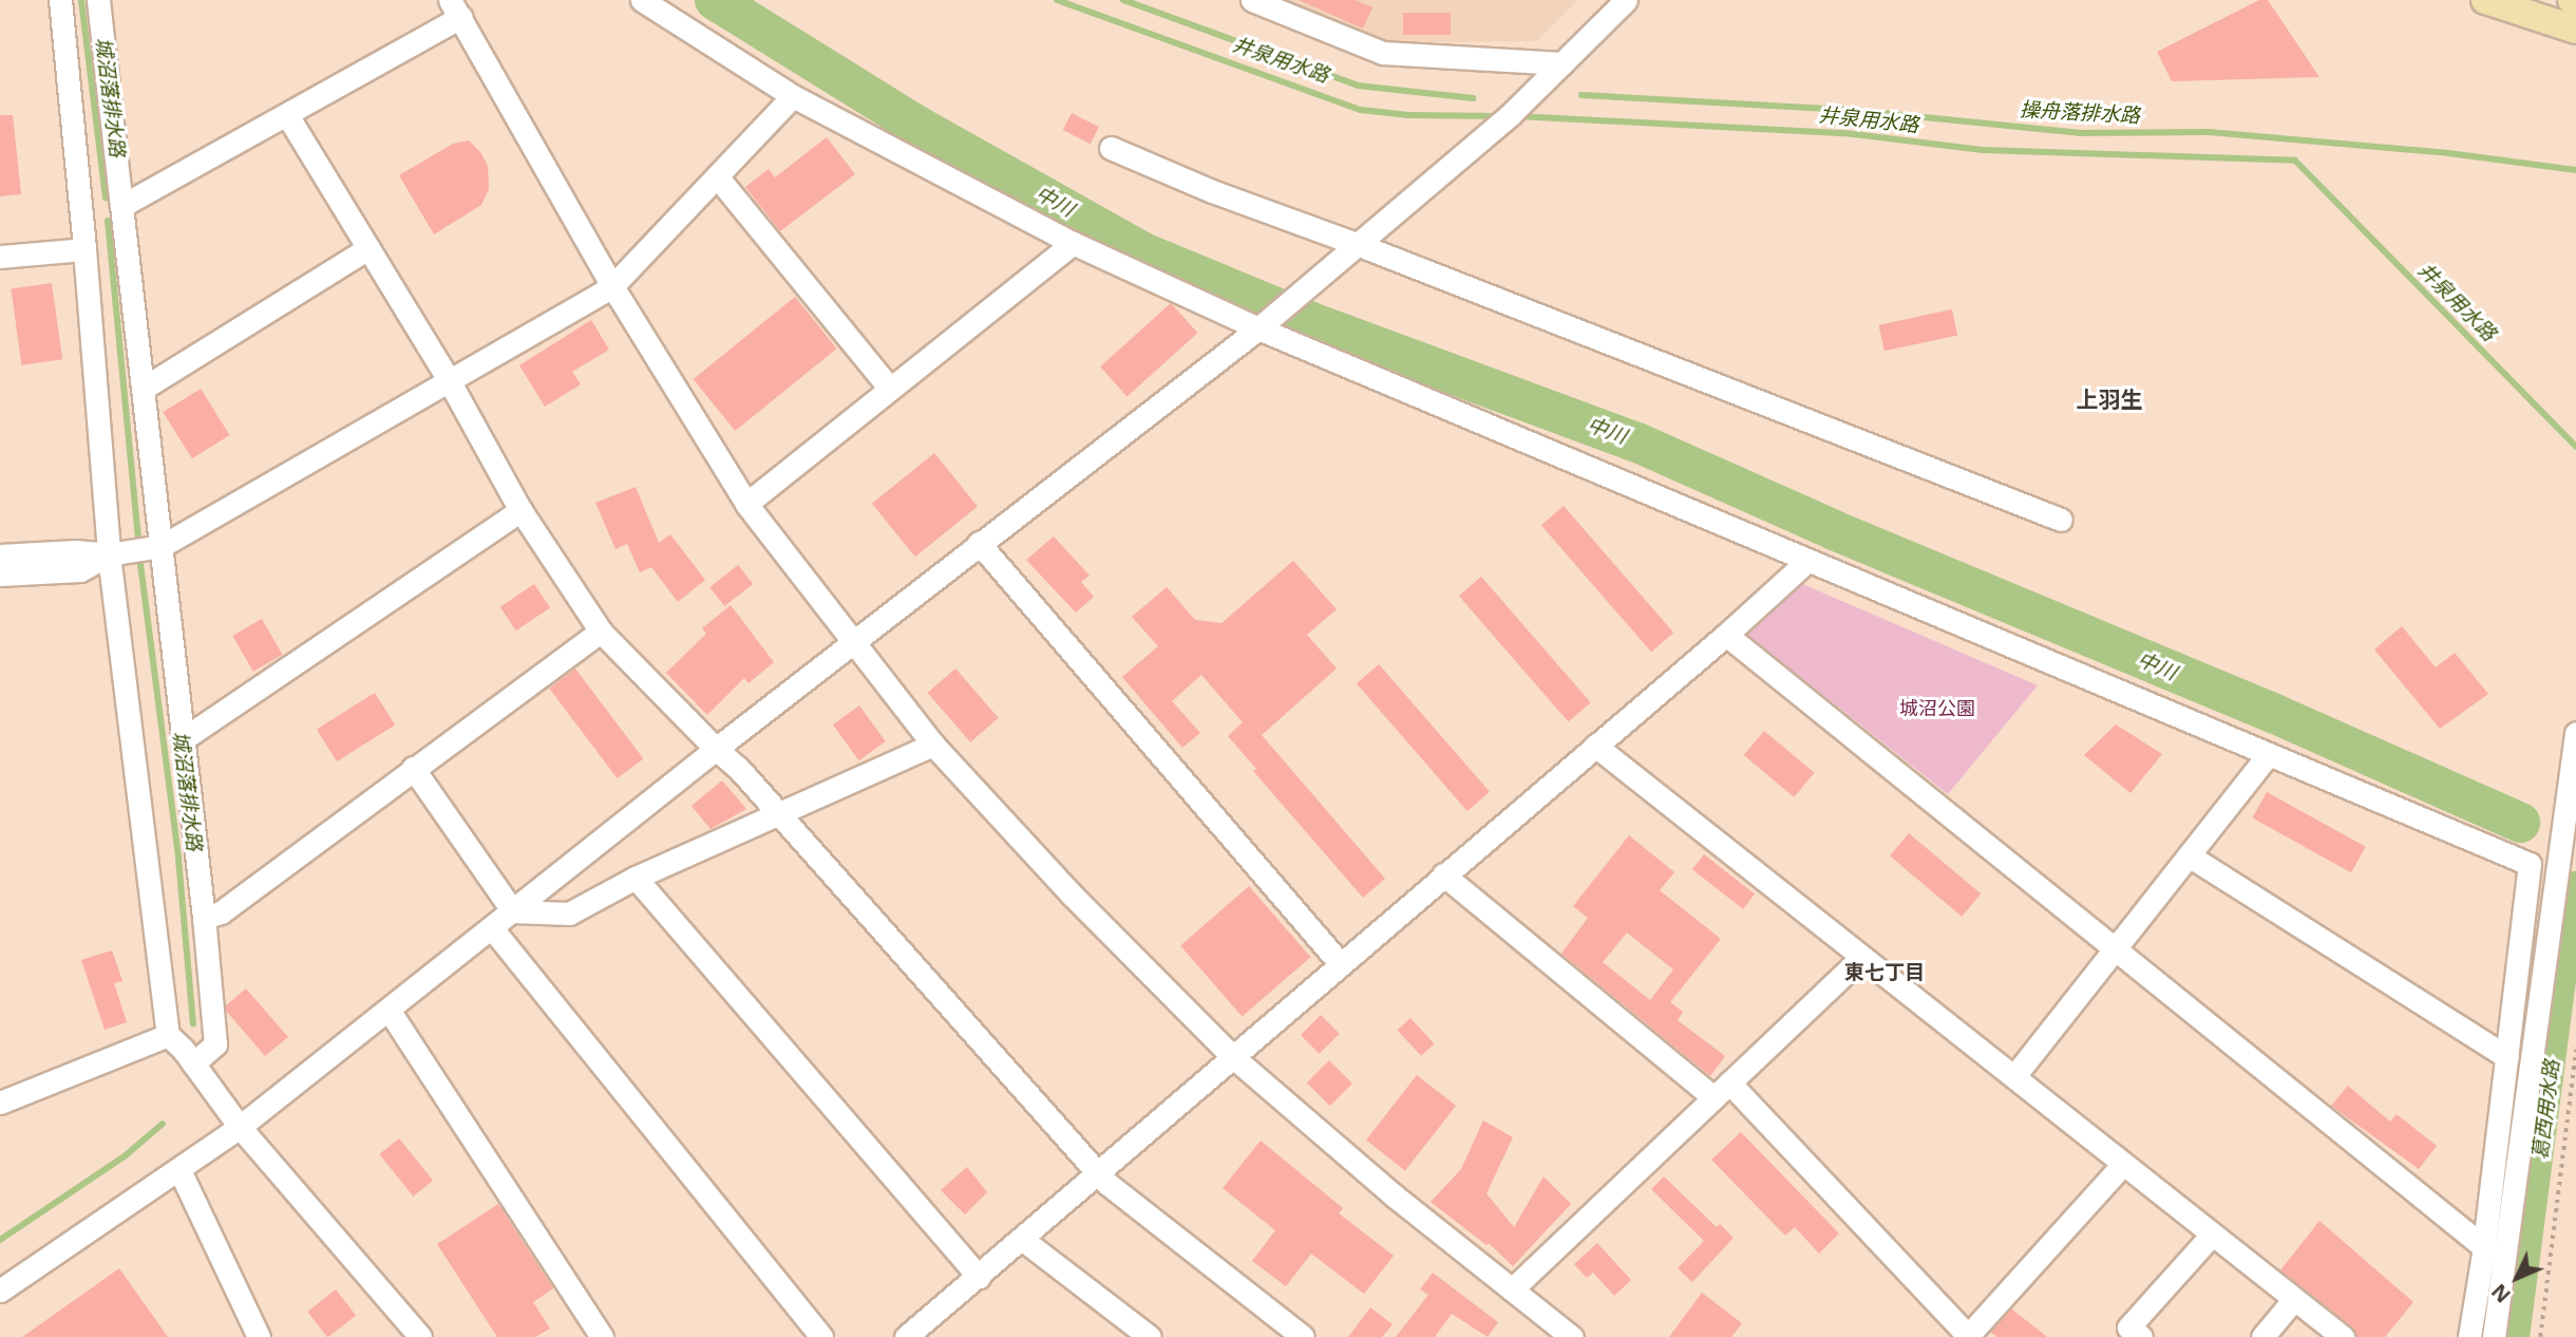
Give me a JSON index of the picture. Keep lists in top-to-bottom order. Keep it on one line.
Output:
{"districts":["上羽生","東七丁目"],"water":["井泉用水路","城沼落排水路","操舟落排水路","中川","葛西用水路"],"parks":["城沼公園"],"north":"bottom left"}
